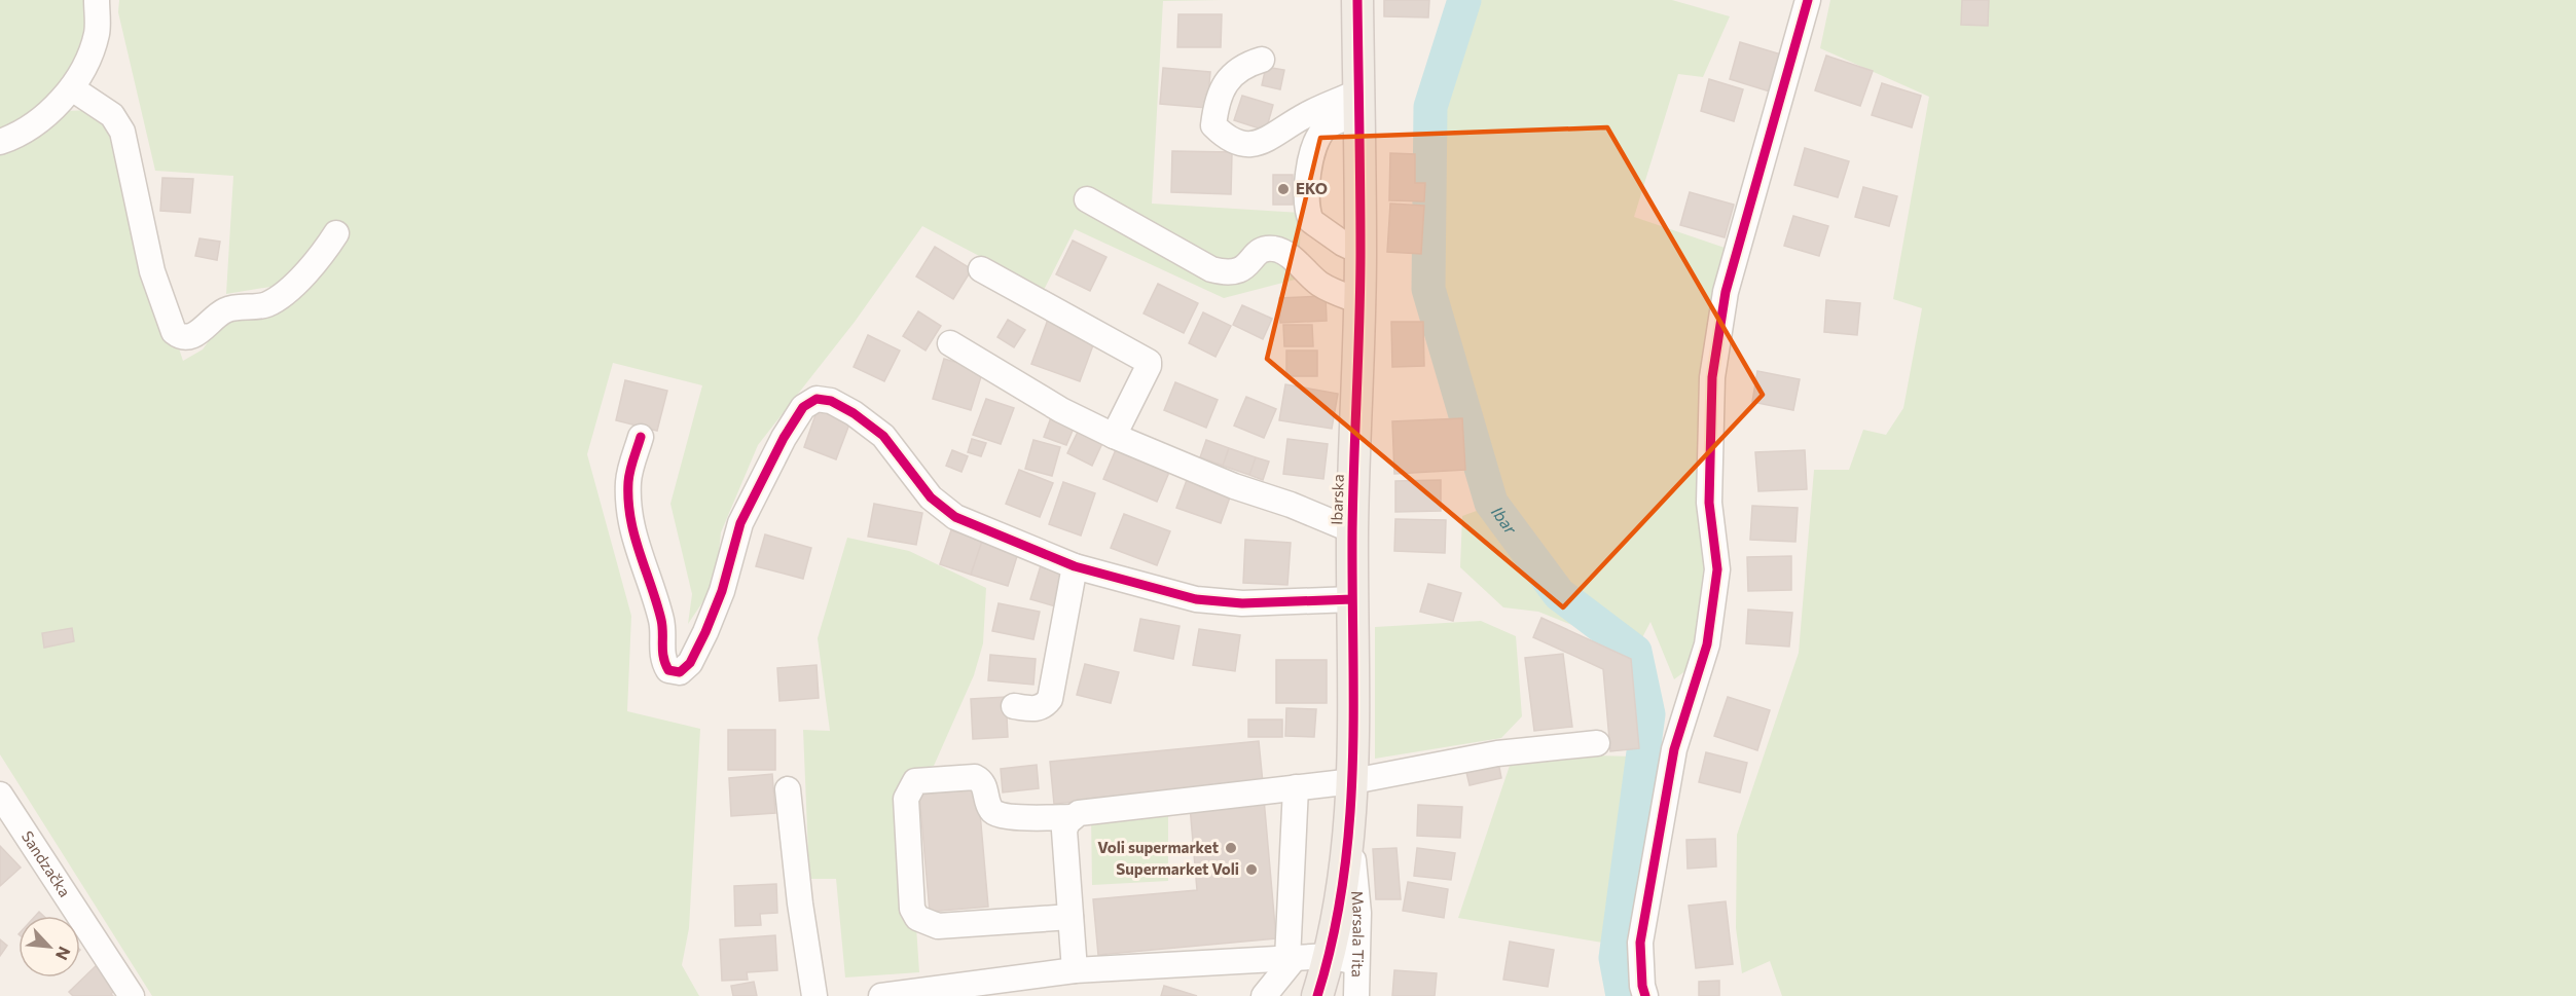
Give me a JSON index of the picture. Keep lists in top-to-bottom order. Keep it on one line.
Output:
{"streets":{"main road":["Ibarska"],"street":["Sandzačka","Marsala Tita"]},"crossings":[["Ibarska","Marsala Tita"]],"water":["Ibar"],"places":["EKO","Voli supermarket","Supermarket Voli"],"north":"bottom right"}
